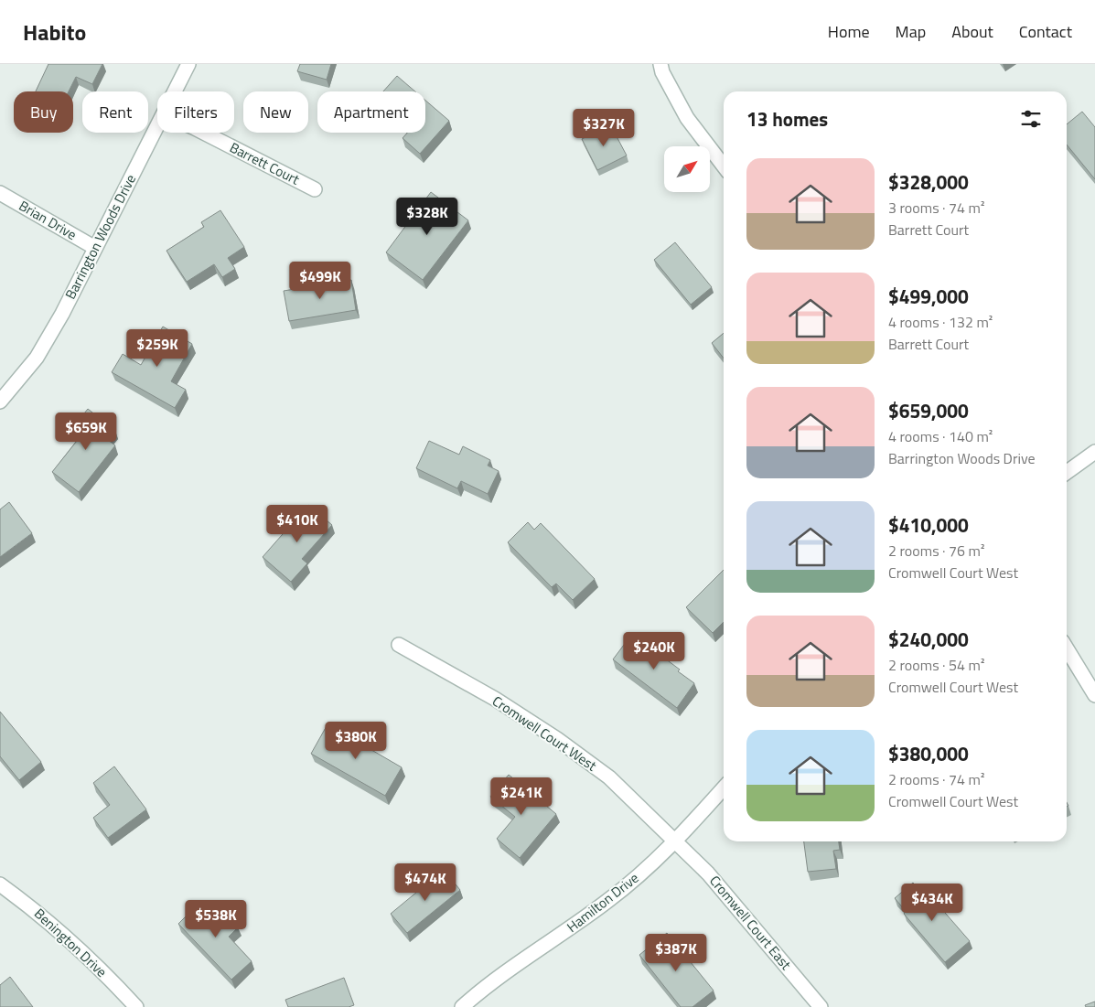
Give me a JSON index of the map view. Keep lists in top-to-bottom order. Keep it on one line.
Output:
{"streets":{"street":["Barrett Court","Brian Drive","Barrington Woods Drive","Cromwell Court West","Hamilton Drive","Cromwell Court East","Benington Drive"]},"crossings":[["Brian Drive","Barrington Woods Drive"],["Cromwell Court West","Hamilton Drive"],["Cromwell Court West","Cromwell Court East"],["Hamilton Drive","Cromwell Court East"]],"north":"top right","page":{"header":"Habito","nav":["Home","Map","About","Contact"],"chip":["Buy","Rent","Filters","New","Apartment"],"heading":"13 homes","price":["$327K","$328K","$499K","$259K","$659K","$410K","$240K","$380K","$241K","$474K","$434K","$538K","$387K"],"list":[{"name":"$328,000","note":"3 rooms · 74 m² · Barrett Court"},{"name":"$499,000","note":"4 rooms · 132 m² · Barrett Court"},{"name":"$659,000","note":"4 rooms · 140 m² · Barrington Woods Drive"},{"name":"$410,000","note":"2 rooms · 76 m² · Cromwell Court West"},{"name":"$240,000","note":"2 rooms · 54 m² · Cromwell Court West"},{"name":"$380,000","note":"2 rooms · 74 m² · Cromwell Court West"}]}}
